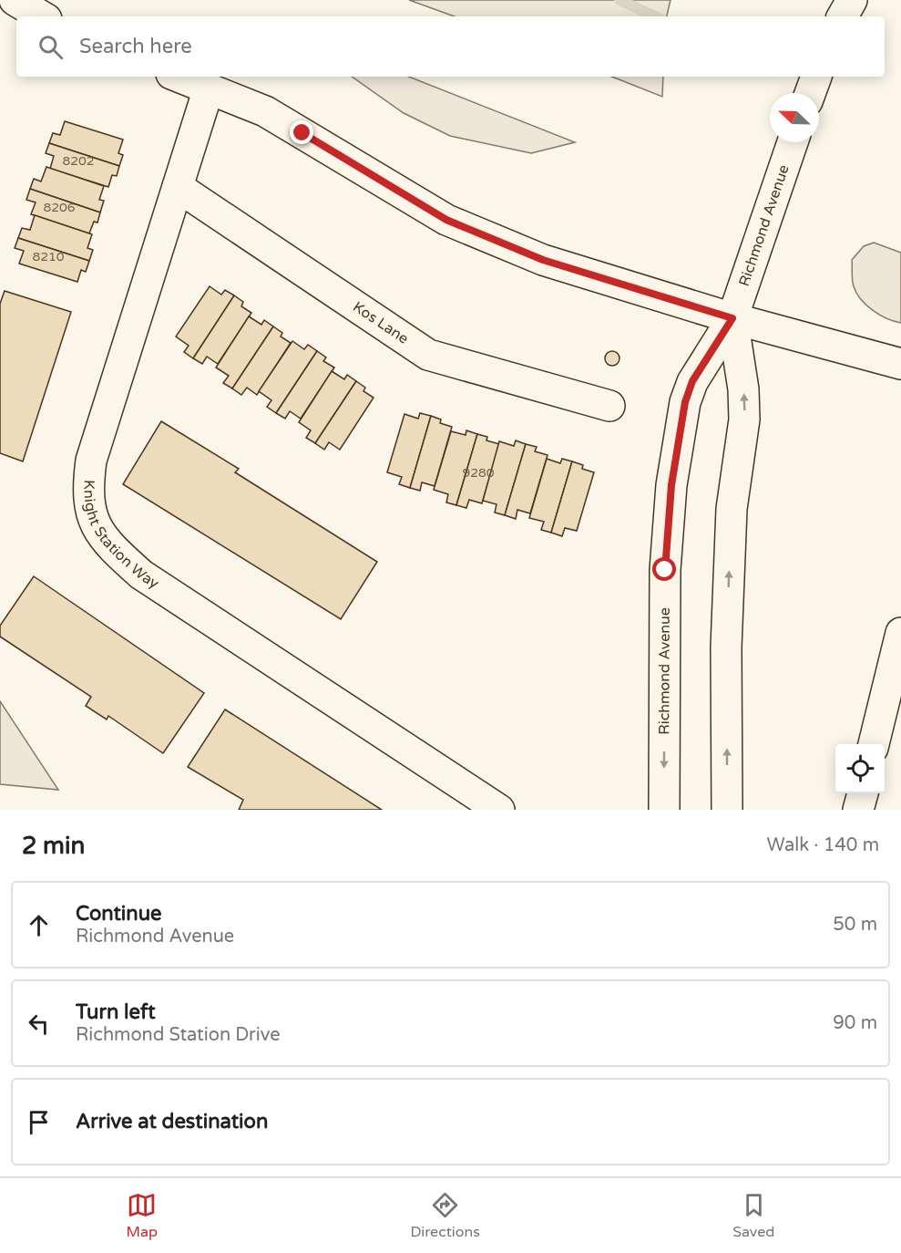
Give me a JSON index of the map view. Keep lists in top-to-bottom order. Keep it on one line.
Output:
{"streets":{"street":["Richmond Avenue","Kos Lane","Knight Station Way"]},"crossings":[["Kos Lane","Knight Station Way"]],"house_numbers":["8202","8206","8210","9280"],"north":"top left","page":{"search":"Search here","heading":["2 min","Walk · 140 m"],"list":[["Continue","Richmond Avenue","50 m"],["Turn left","Richmond Station Drive","90 m"],"Arrive at destination"],"nav":["Map","Directions","Saved"]}}
